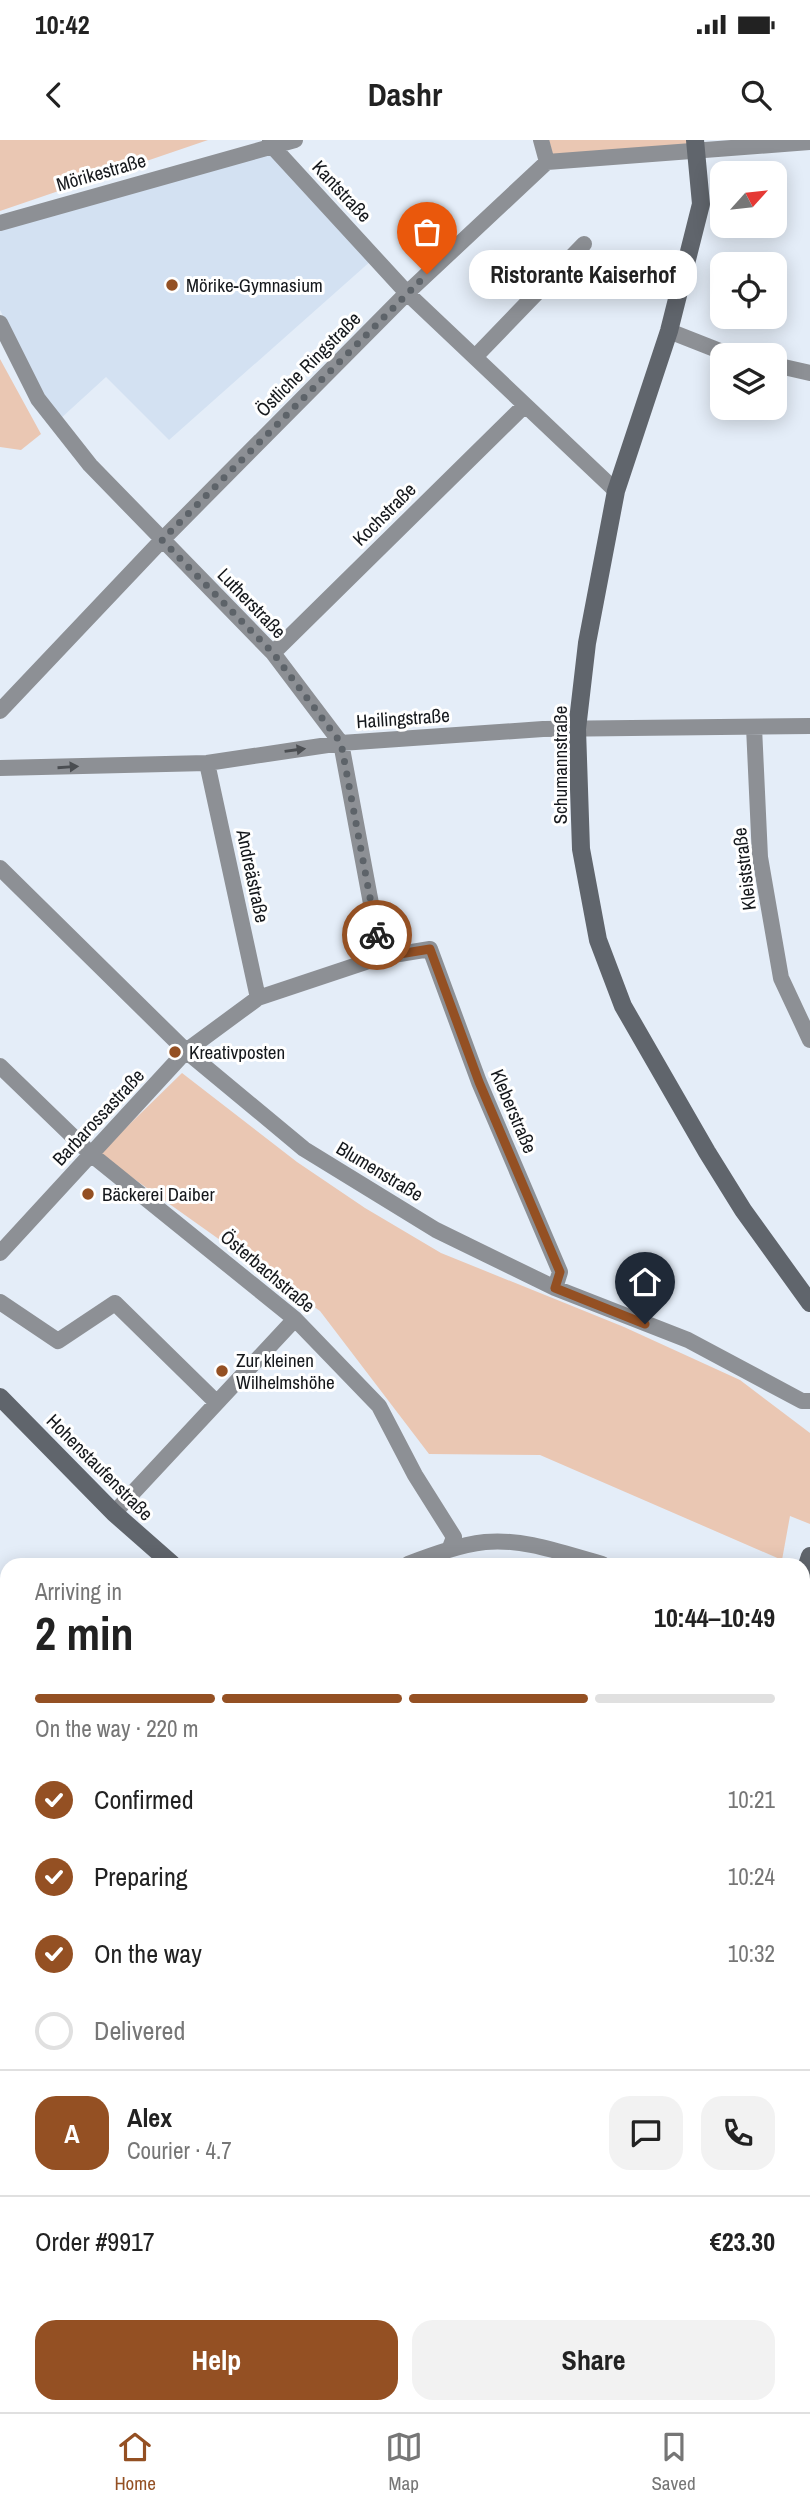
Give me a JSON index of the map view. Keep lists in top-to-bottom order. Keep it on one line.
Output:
{"streets":{"street":["Mörikestraße","Kantstraße","Östliche Ringstraße","Kochstraße","Lutherstraße","Hailingstraße","Schumannstraße","Kleiststraße","Andreästraße","Kleberstraße","Barbarossastraße","Blumenstraße","Österbachstraße","Hohenstaufenstraße"]},"crossings":[["Mörikestraße","Kantstraße"],["Kantstraße","Östliche Ringstraße"],["Kantstraße","Kochstraße"],["Kantstraße","Schumannstraße"],["Östliche Ringstraße","Lutherstraße"],["Kochstraße","Lutherstraße"],["Lutherstraße","Hailingstraße"],["Lutherstraße","Barbarossastraße"],["Hailingstraße","Schumannstraße"],["Hailingstraße","Kleiststraße"],["Hailingstraße","Andreästraße"],["Andreästraße","Barbarossastraße"],["Kleberstraße","Barbarossastraße"],["Kleberstraße","Blumenstraße"],["Barbarossastraße","Blumenstraße"],["Barbarossastraße","Österbachstraße"]],"one_way":["Hailingstraße"],"places":["Ristorante Kaiserhof","Mörike-Gymnasium","Kreativposten","Bäckerei Daiber","Zur kleinen Wilhelmshöhe"],"north":"top right","page":{"status":"10:42","header":"Dashr","bubble":"Ristorante Kaiserhof","heading":["2 min","Arriving in","10:44–10:49"],"panel":["Alex","Courier · 4.7","Order #9917","€23.30"],"bar":"On the way · 220 m","list":[["Confirmed","10:21"],["Preparing","10:24"],["On the way","10:32"],"Delivered"],"round":"A","buttons":["Help","Share"],"tabs":["Home","Map","Saved"]}}
